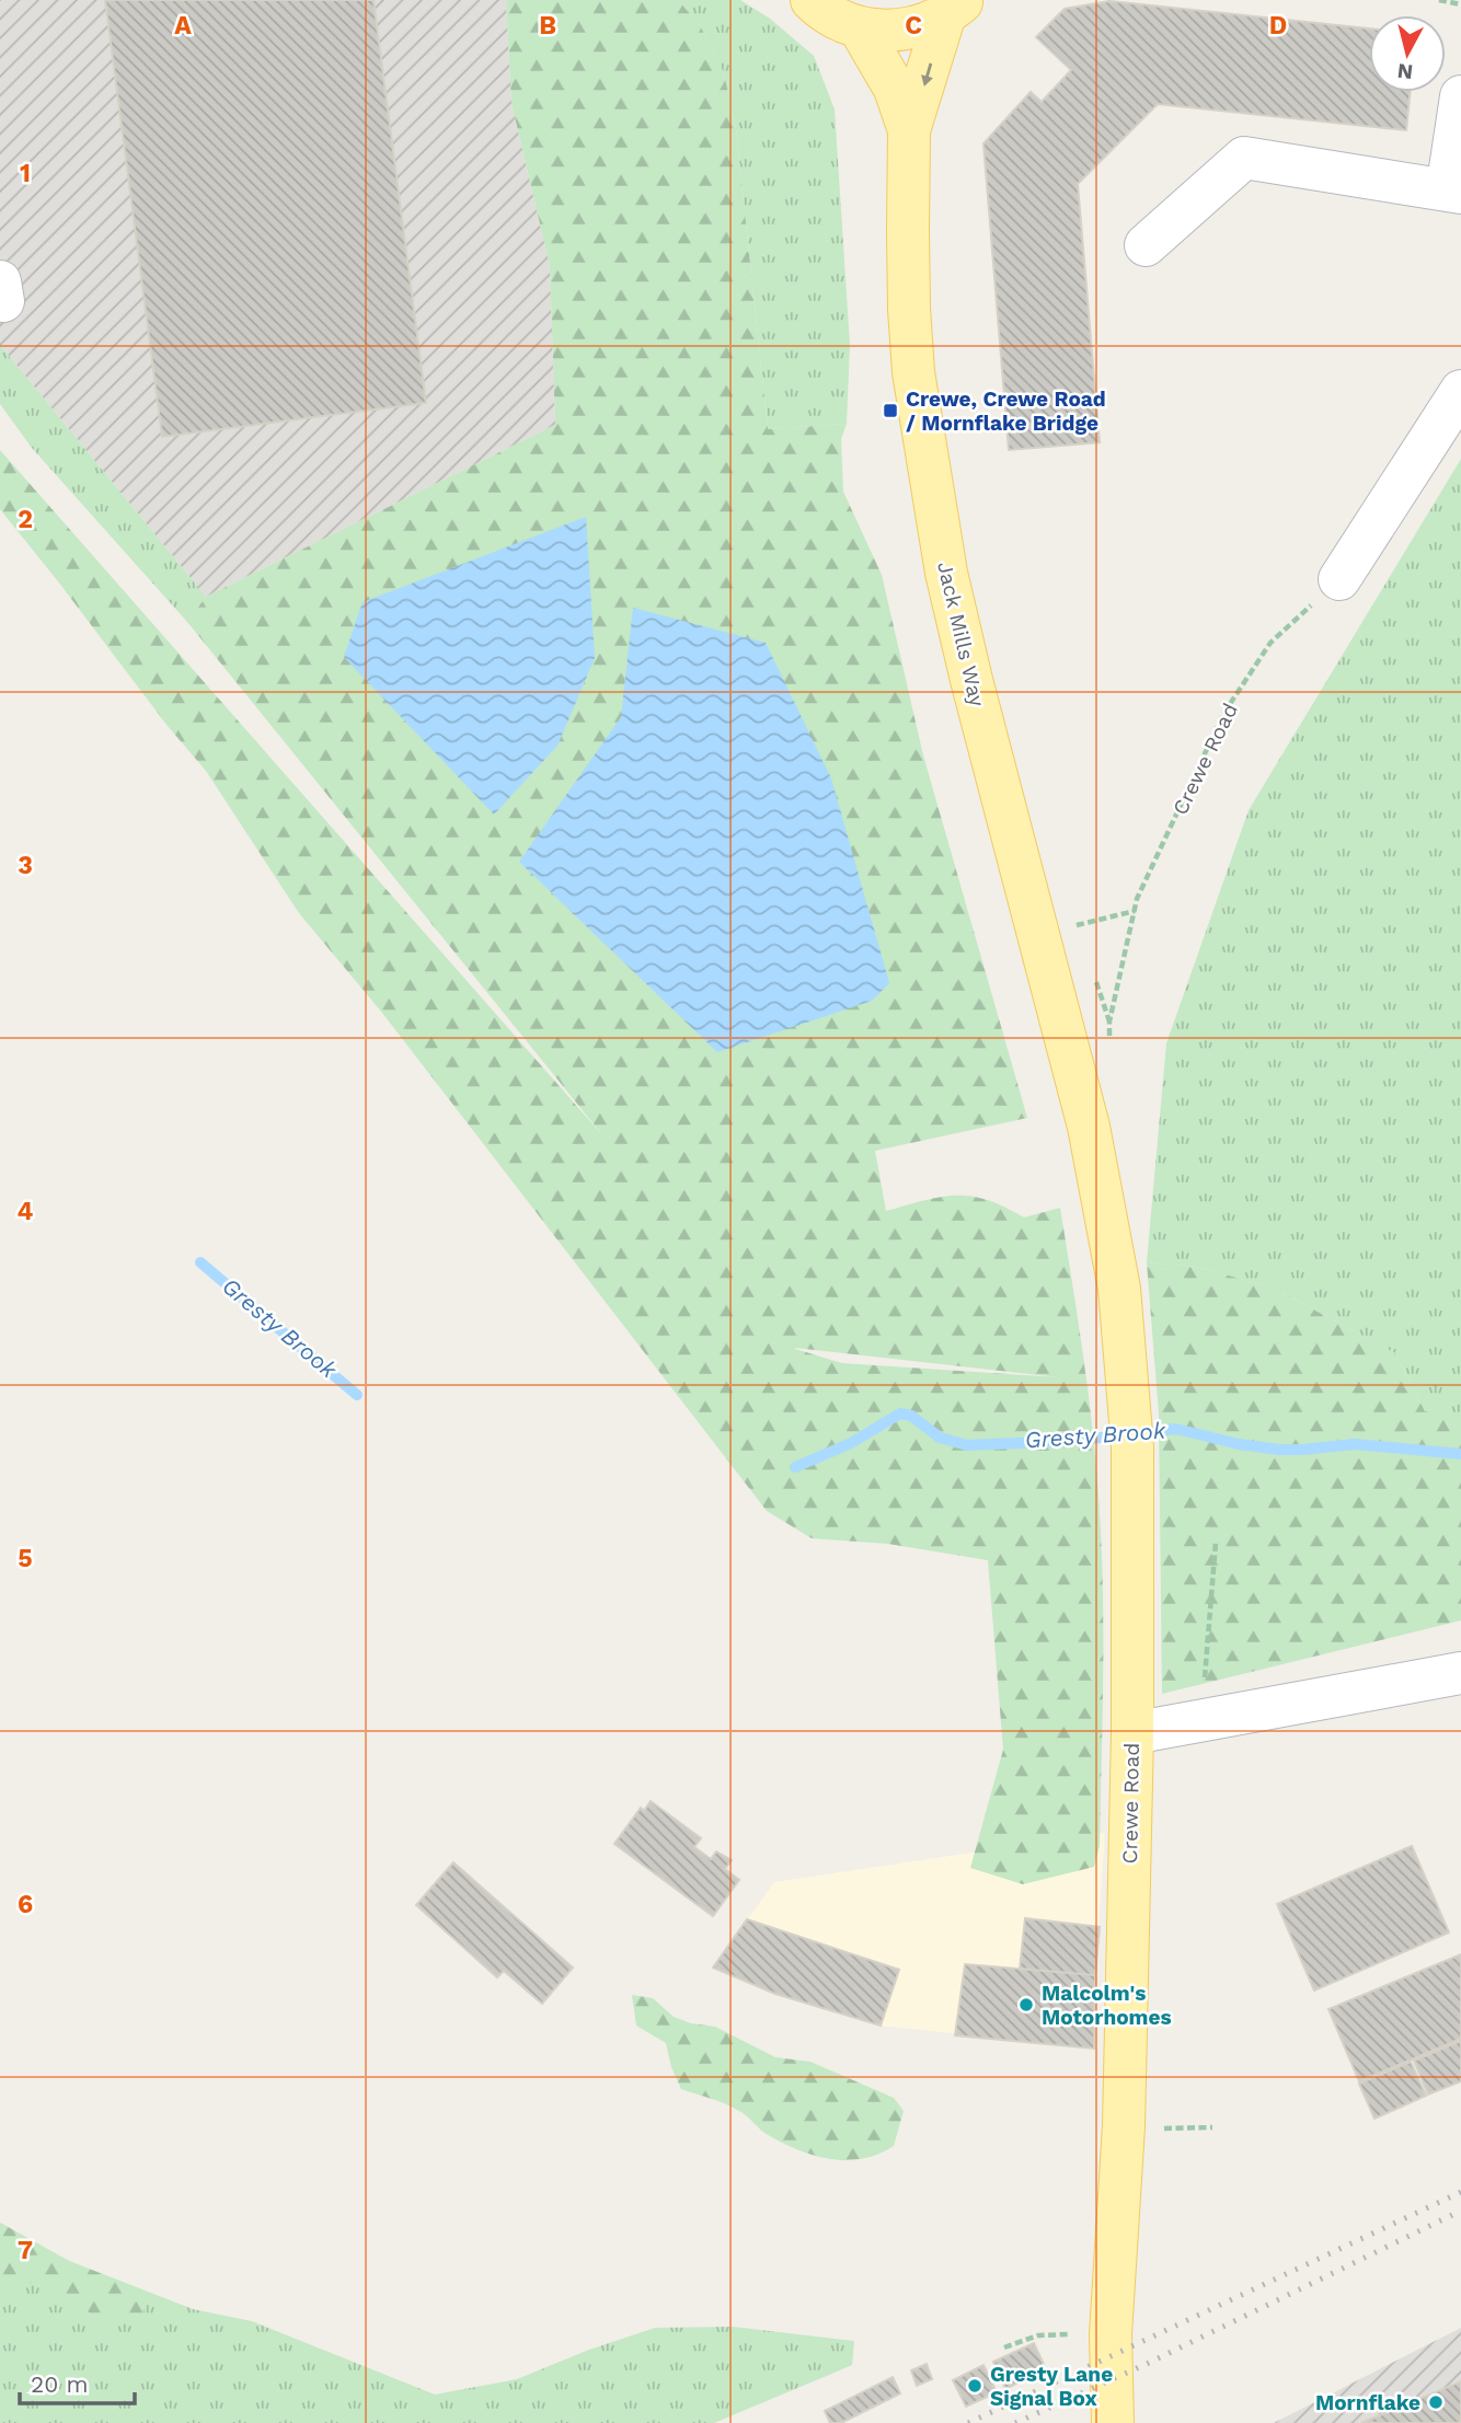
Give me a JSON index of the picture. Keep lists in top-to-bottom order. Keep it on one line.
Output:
{"streets":{"main road":["Jack Mills Way","Crewe Road"]},"crossings":[["Jack Mills Way","Crewe Road"]],"water":["Gresty Brook"],"places":{"transit":["Crewe, Crewe Road / Mornflake Bridge"],"other":["Malcolm's Motorhomes","Gresty Lane Signal Box","Mornflake"]},"scale_bar":"20 m","north":"bottom","grid":{"columns":["A","B","C","D"],"rows":["1","2","3","4","5","6","7"]}}
